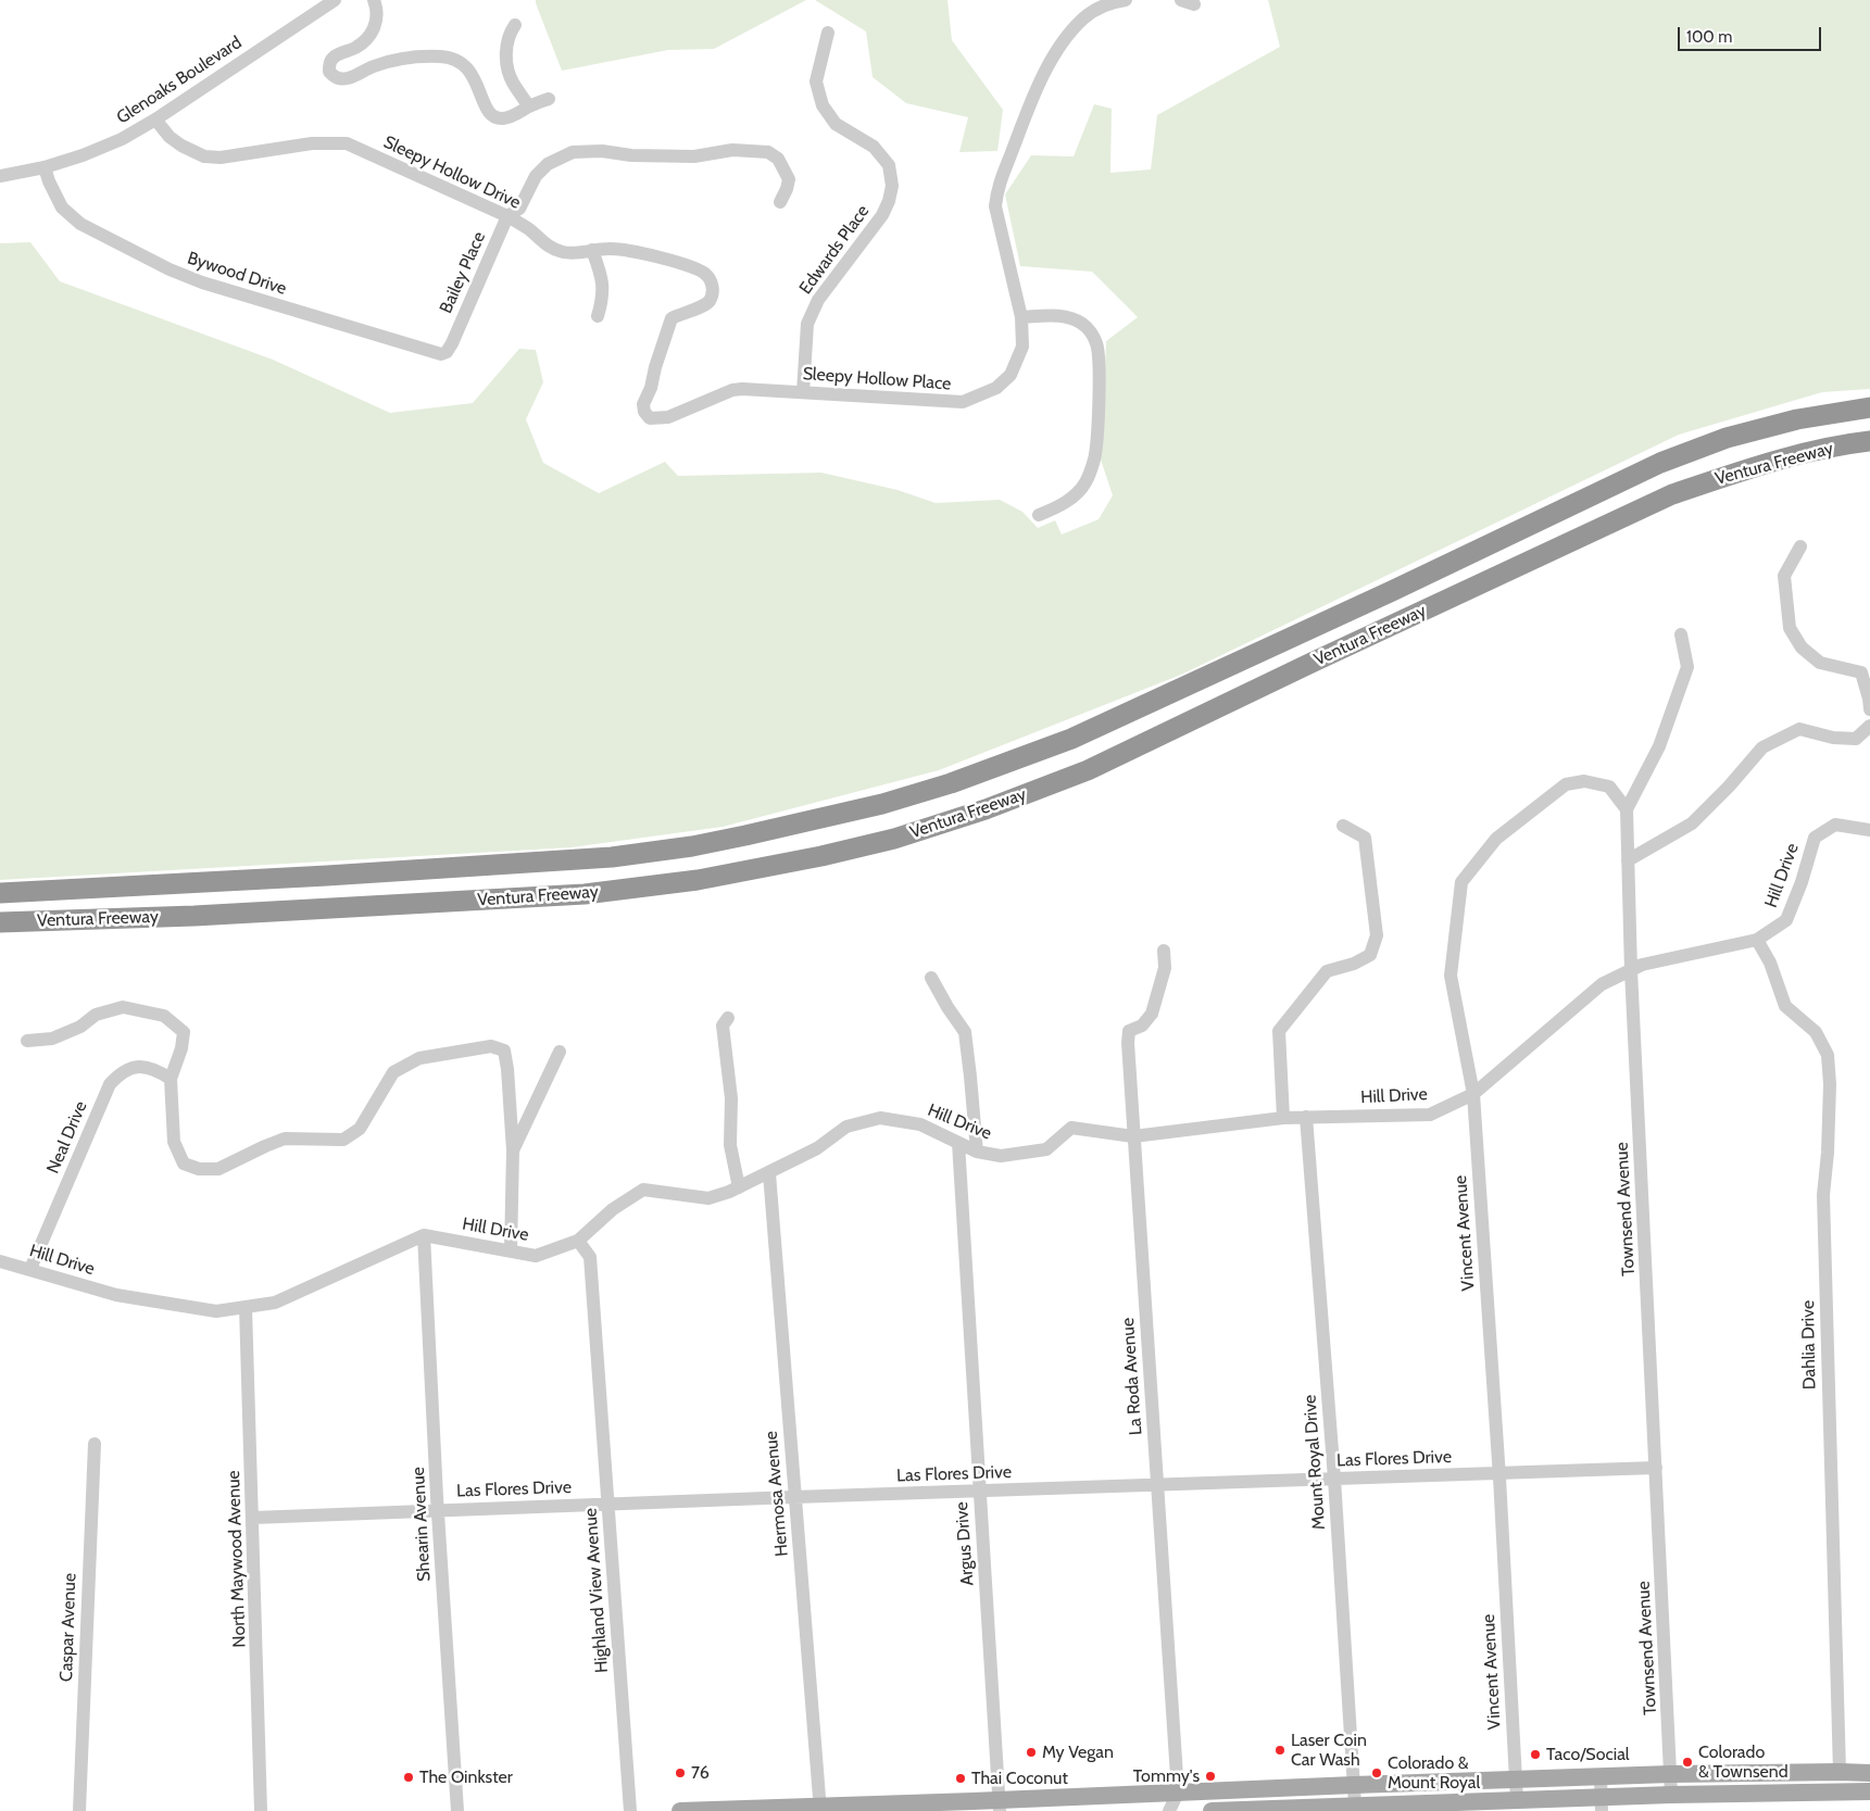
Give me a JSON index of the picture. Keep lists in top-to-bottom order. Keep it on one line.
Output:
{"streets":{"highway":["Ventura Freeway"],"street":["Glenoaks Boulevard","Sleepy Hollow Drive","Edwards Place","Bailey Place","Bywood Drive","Sleepy Hollow Place","Hill Drive","Neal Drive","Townsend Avenue","Vincent Avenue","Dahlia Drive","La Roda Avenue","Las Flores Drive","Mount Royal Drive","Hermosa Avenue","Shearin Avenue","Argus Drive","North Maywood Avenue","Highland View Avenue","Caspar Avenue"]},"crossings":[["Glenoaks Boulevard","Sleepy Hollow Drive"],["Glenoaks Boulevard","Bywood Drive"],["Sleepy Hollow Drive","Bailey Place"],["Sleepy Hollow Drive","Sleepy Hollow Place"],["Edwards Place","Sleepy Hollow Place"],["Bailey Place","Bywood Drive"],["Hill Drive","Neal Drive"],["Hill Drive","Townsend Avenue"],["Hill Drive","Vincent Avenue"],["Hill Drive","Dahlia Drive"],["Hill Drive","La Roda Avenue"],["Hill Drive","Mount Royal Drive"],["Hill Drive","Hermosa Avenue"],["Hill Drive","Shearin Avenue"],["Hill Drive","Argus Drive"],["Hill Drive","North Maywood Avenue"],["Hill Drive","Highland View Avenue"],["Townsend Avenue","Vincent Avenue"],["Townsend Avenue","Las Flores Drive"],["Vincent Avenue","Las Flores Drive"],["La Roda Avenue","Las Flores Drive"],["Las Flores Drive","Mount Royal Drive"],["Las Flores Drive","Hermosa Avenue"],["Las Flores Drive","Shearin Avenue"],["Las Flores Drive","Argus Drive"],["Las Flores Drive","North Maywood Avenue"],["Las Flores Drive","Highland View Avenue"]],"places":["Laser Coin Car Wash","My Vegan","Taco/Social","Colorado & Townsend","76","Colorado & Mount Royal","Tommy's","The Oinkster","Thai Coconut"],"scale_bar":"100 m"}
